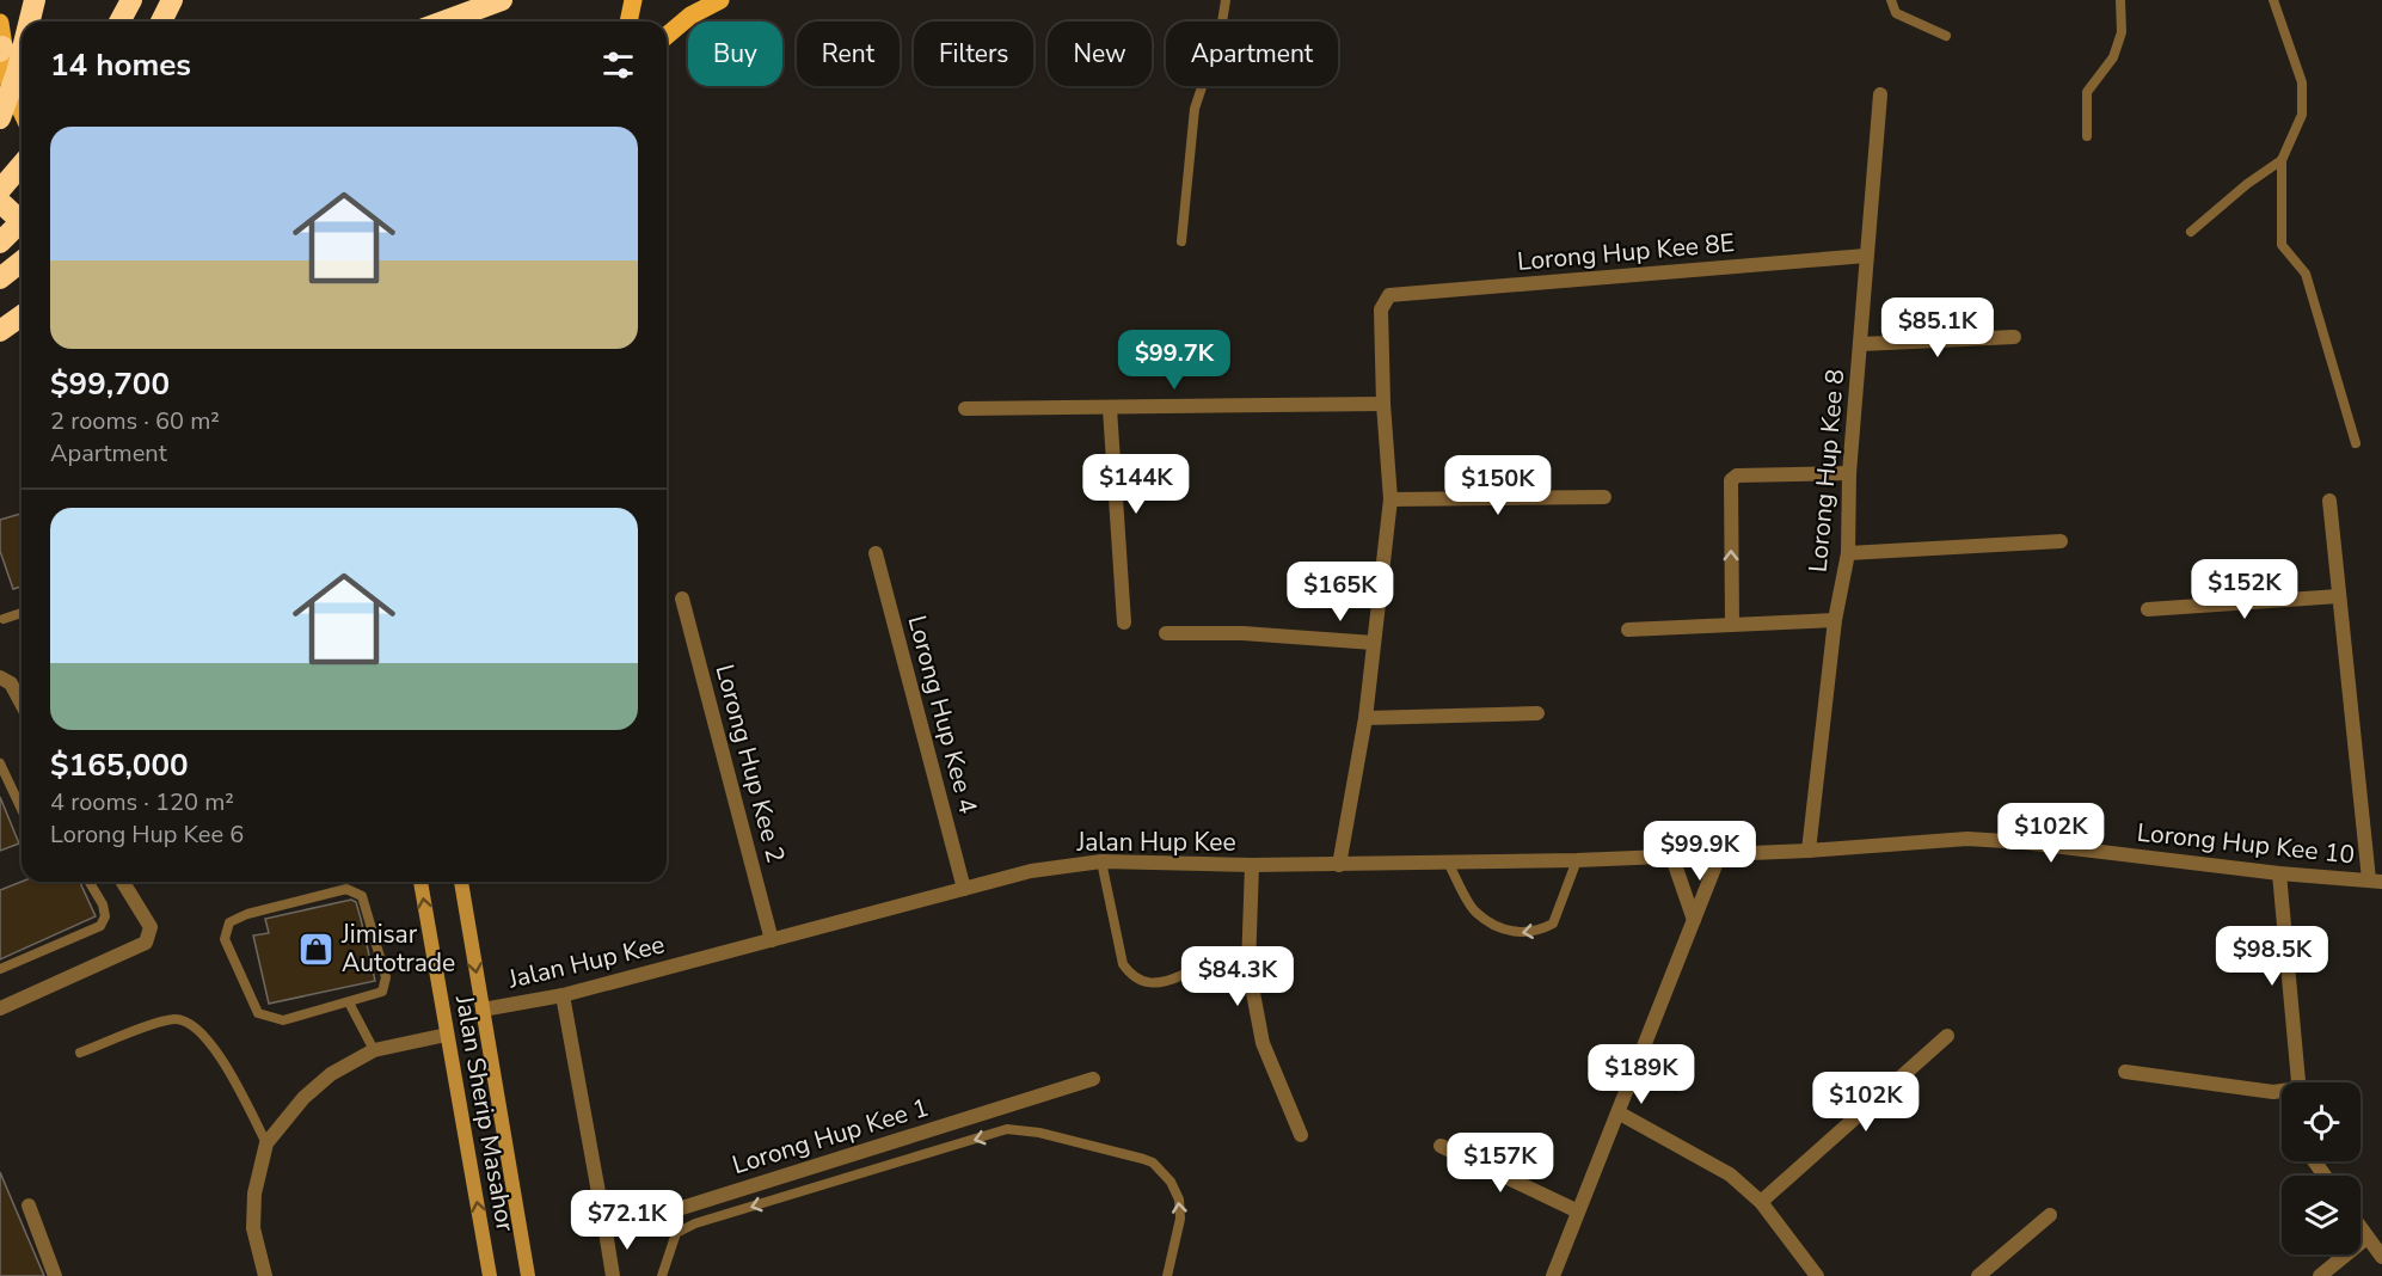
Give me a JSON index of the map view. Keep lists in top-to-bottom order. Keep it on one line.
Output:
{"streets":{"main road":["Jalan Sherip Masahor"],"street":["Lorong Hup Kee 8E","Lorong Hup Kee 8","Lorong Hup Kee 4","Lorong Hup Kee 2","Jalan Hup Kee","Lorong Hup Kee 10","Lorong Hup Kee 1"]},"crossings":[["Lorong Hup Kee 8E","Lorong Hup Kee 8"],["Lorong Hup Kee 8","Lorong Hup Kee 10"],["Lorong Hup Kee 4","Jalan Hup Kee"],["Lorong Hup Kee 2","Jalan Hup Kee"],["Jalan Hup Kee","Lorong Hup Kee 10"],["Jalan Hup Kee","Jalan Sherip Masahor"]],"places":{"shop":["Jimisar Autotrade"]},"page":{"chip":["Buy","Rent","Filters","New","Apartment"],"heading":"14 homes","list":[{"name":"$99,700","note":"2 rooms · 60 m² · Apartment"},{"name":"$165,000","note":"4 rooms · 120 m² · Lorong Hup Kee 6"}],"price":["$85.1K","$99.7K","$144K","$150K","$152K","$165K","$102K","$99.9K","$98.5K","$84.3K","$189K","$102K","$157K","$72.1K"]}}
